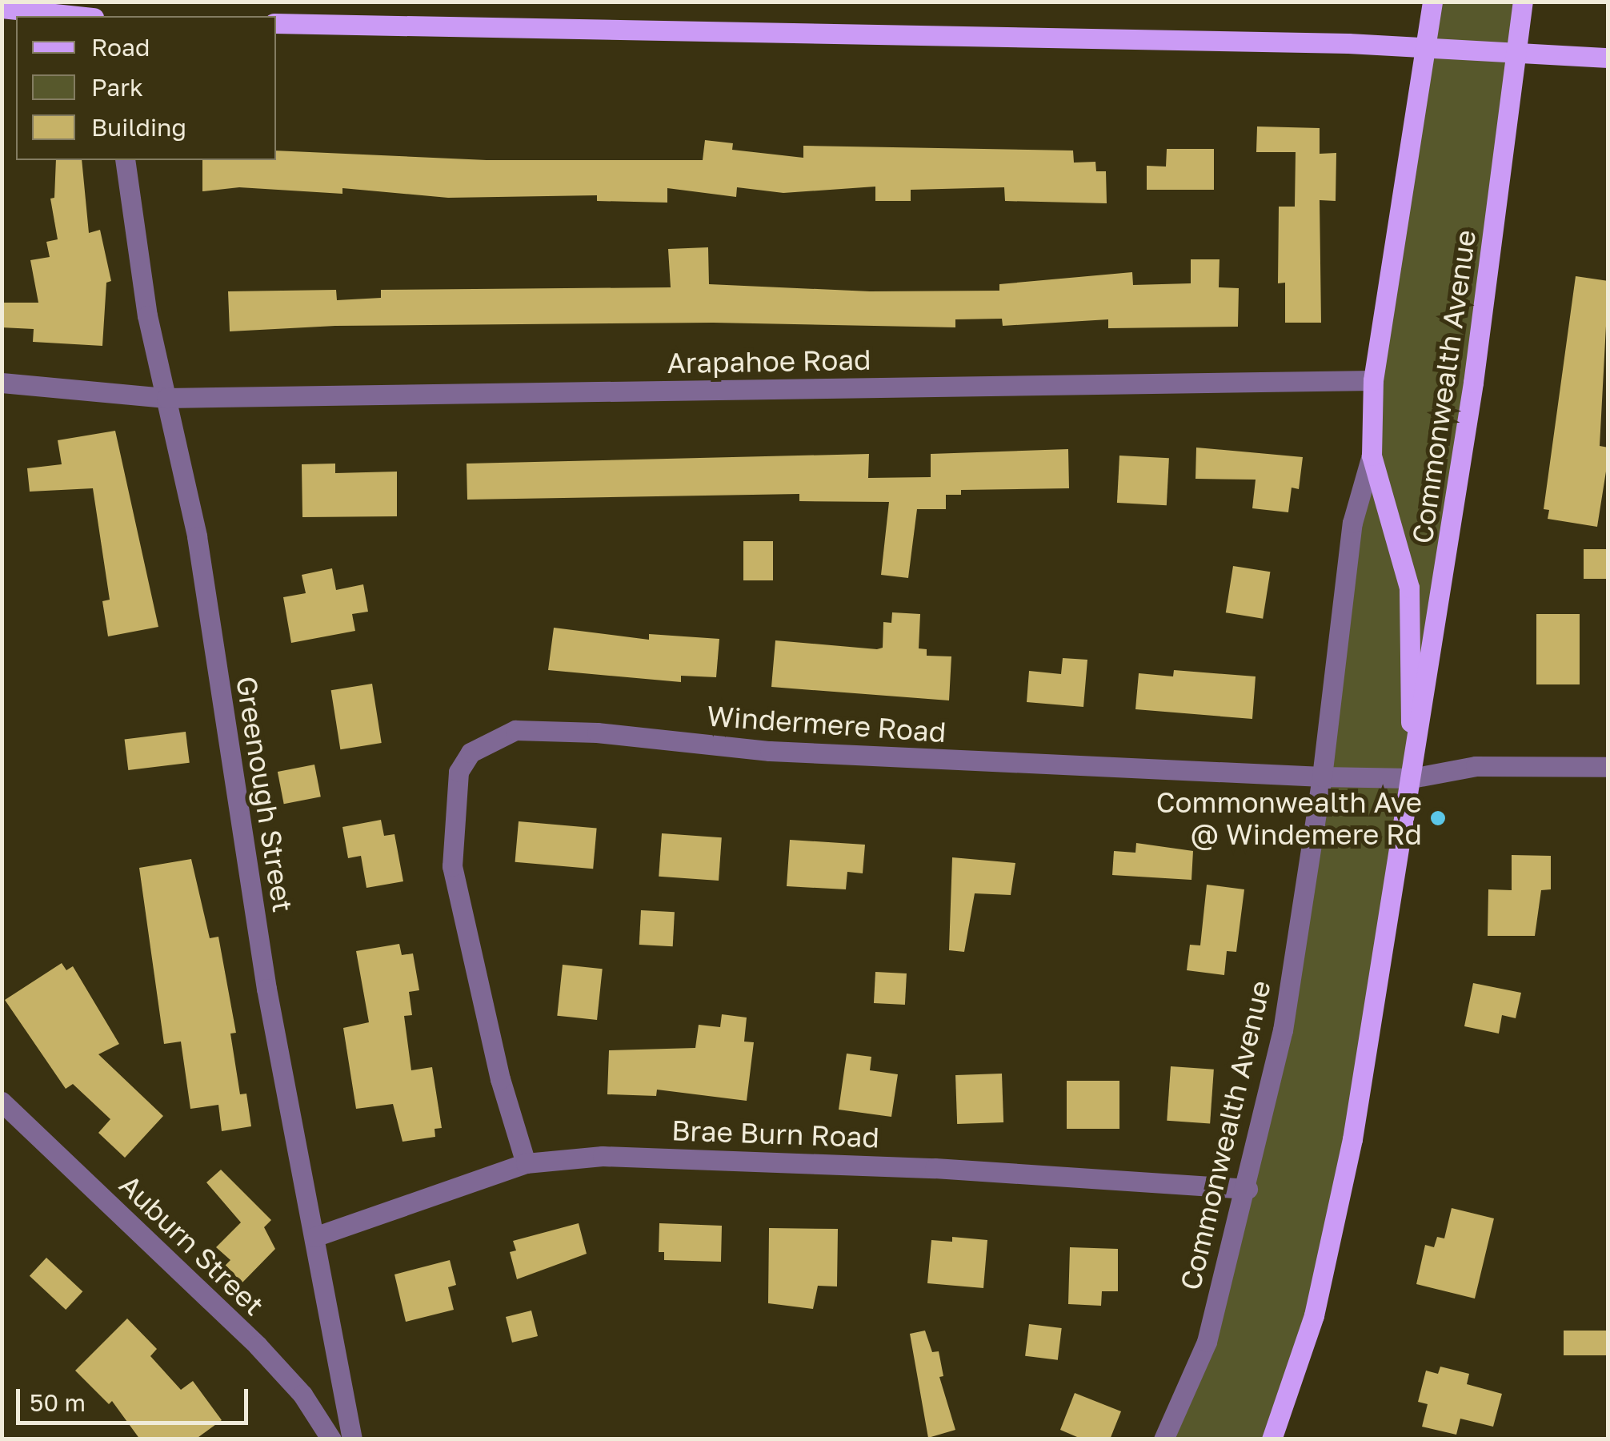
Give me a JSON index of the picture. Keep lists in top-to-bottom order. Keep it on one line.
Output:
{"streets":{"main road":["Commonwealth Avenue"],"street":["Arapahoe Road","Windermere Road","Greenough Street","Brae Burn Road","Auburn Street"]},"crossings":[["Arapahoe Road","Commonwealth Avenue"],["Arapahoe Road","Greenough Street"],["Commonwealth Avenue","Windermere Road"],["Commonwealth Avenue","Brae Burn Road"],["Windermere Road","Brae Burn Road"],["Greenough Street","Brae Burn Road"]],"places":["Commonwealth Ave @ Windemere Rd"],"legend":["Road","Park","Building"],"scale_bar":"50 m"}
